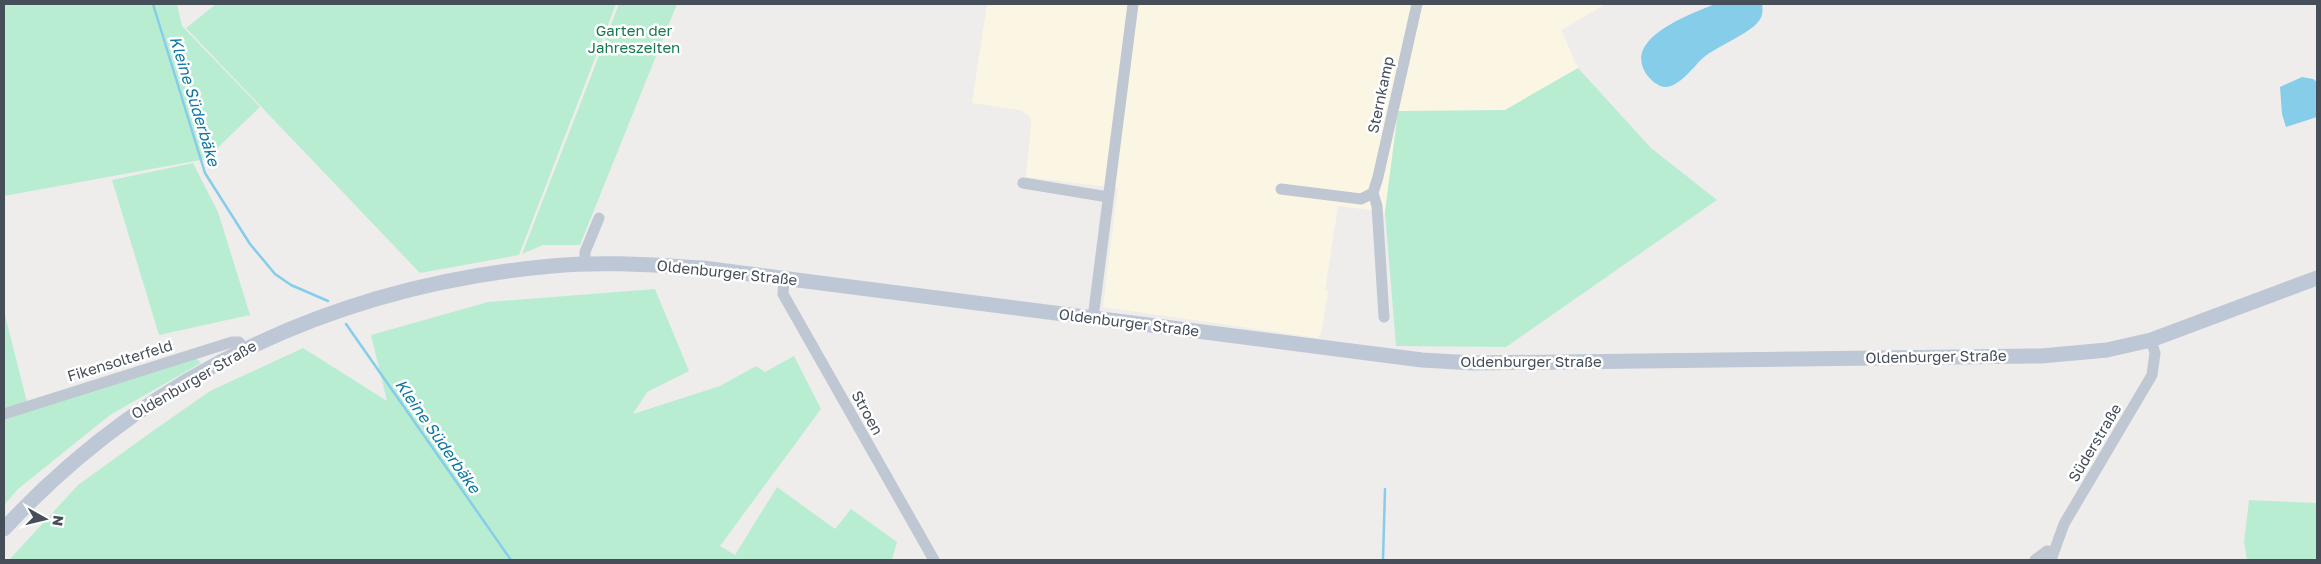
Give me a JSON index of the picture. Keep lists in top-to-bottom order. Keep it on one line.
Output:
{"streets":{"main road":["Oldenburger Straße"],"street":["Sternkamp","Fikensolterfeld","Stroen","Süderstraße"]},"crossings":[["Oldenburger Straße","Fikensolterfeld"],["Oldenburger Straße","Stroen"],["Oldenburger Straße","Süderstraße"]],"water":["Kleine Süderbäke"],"parks":["Garten der Jahreszeiten"],"north":"right"}
